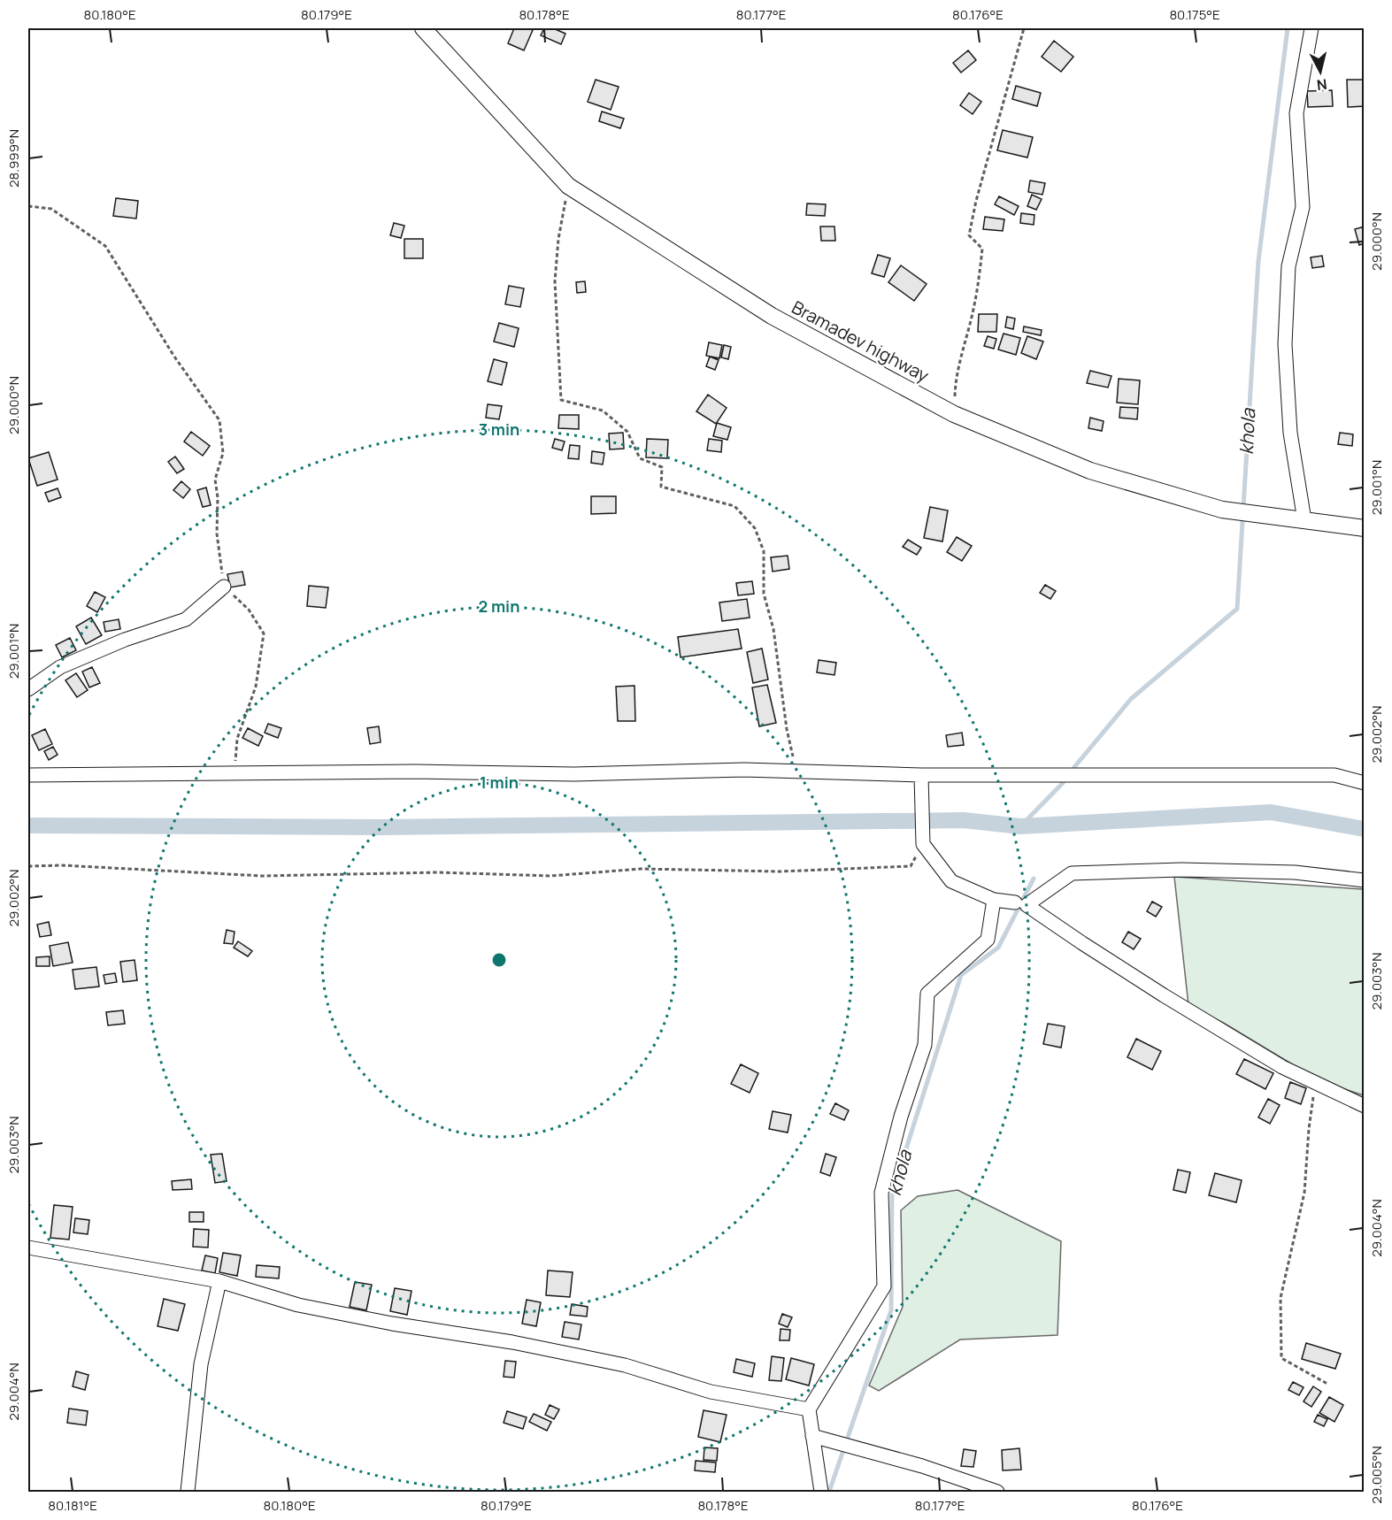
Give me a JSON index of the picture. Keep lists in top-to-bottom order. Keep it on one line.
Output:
{"streets":{"street":["Bramadev highway"]},"water":["khola"],"north":"bottom","coordinates":["80.180°E","80.179°E","80.178°E","80.177°E","80.176°E","80.175°E","28.999°N","29.000°N","29.001°N","29.002°N","29.003°N","29.004°N","29.005°N","80.181°E"],"rings":["3 min","2 min","1 min"]}
